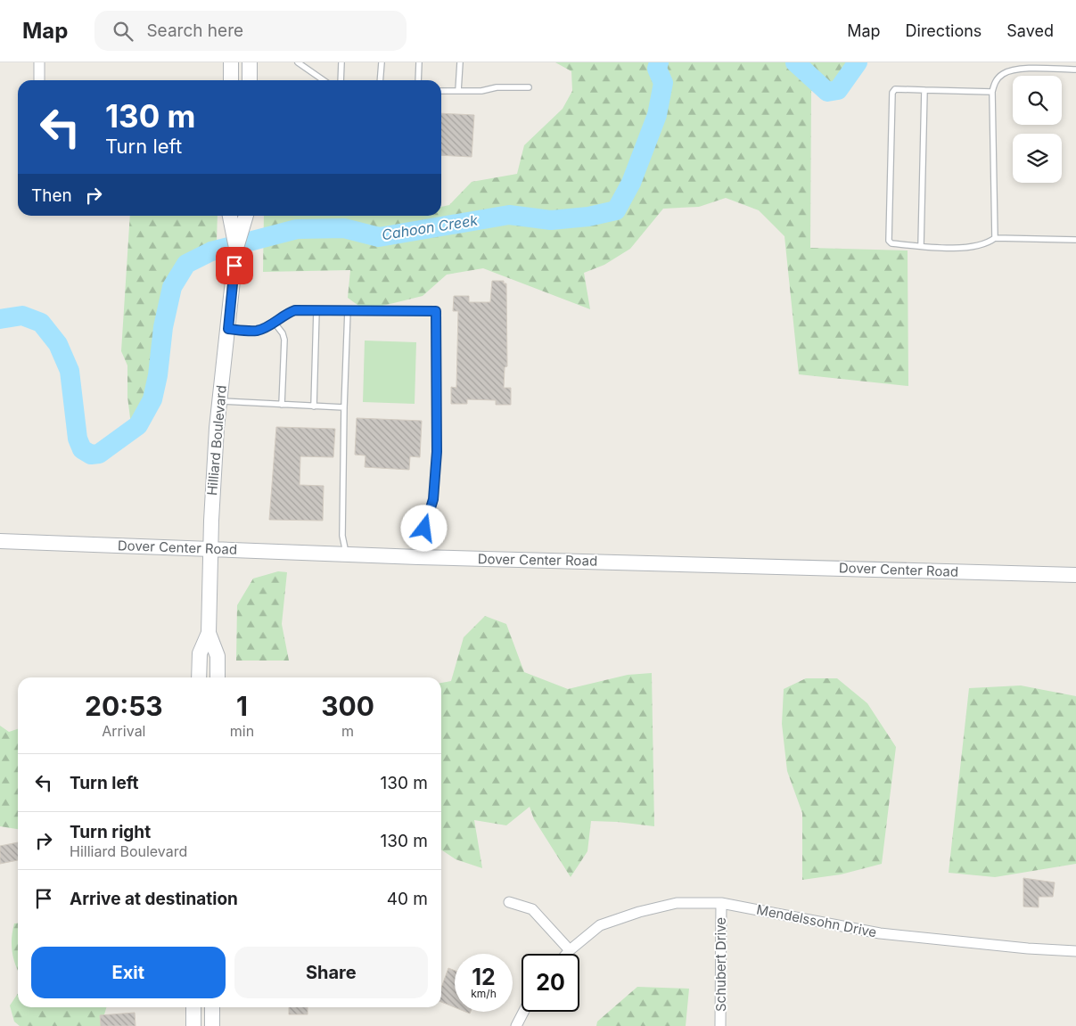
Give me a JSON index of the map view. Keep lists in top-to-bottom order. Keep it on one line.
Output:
{"streets":{"street":["Hilliard Boulevard","Dover Center Road","Mendelssohn Drive","Schubert Drive"]},"crossings":[["Hilliard Boulevard","Dover Center Road"],["Mendelssohn Drive","Schubert Drive"]],"water":["Cahoon Creek"],"page":{"header":"Map","search":"Search here","nav":["Map","Directions","Saved"],"turn":["130 m","Turn left"],"then":"Then","eta":["20:53","Arrival","1","min","300","m"],"list":[{"name":"Turn left","value":"130 m"},{"name":"Turn right","note":"Hilliard Boulevard","value":"130 m"},{"name":"Arrive at destination","value":"40 m"}],"buttons":["Exit","Share"],"speed":"12 km/h","limit":"20"}}
